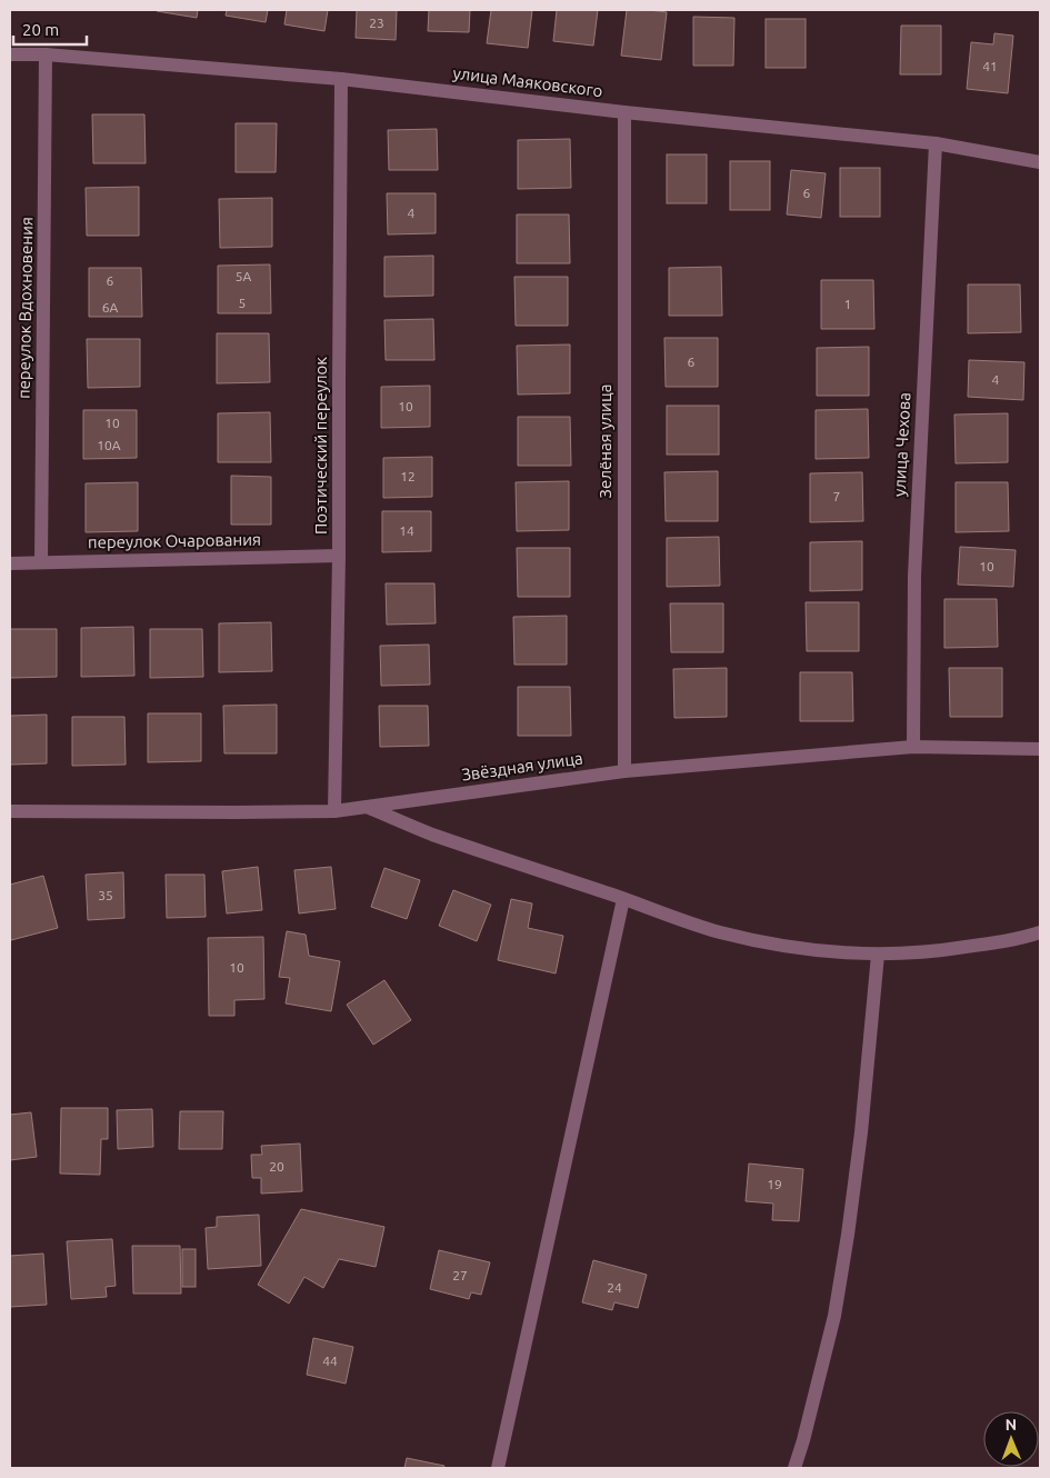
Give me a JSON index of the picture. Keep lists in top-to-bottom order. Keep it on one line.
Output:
{"streets":{"street":["улица Маяковского","переулок Вдохновения","Зелёная улица","улица Чехова","Поэтический переулок","переулок Очарования","Звёздная улица"]},"crossings":[["улица Маяковского","переулок Вдохновения"],["улица Маяковского","Зелёная улица"],["улица Маяковского","улица Чехова"],["улица Маяковского","Поэтический переулок"],["переулок Вдохновения","переулок Очарования"],["Зелёная улица","Звёздная улица"],["улица Чехова","Звёздная улица"],["Поэтический переулок","переулок Очарования"],["Поэтический переулок","Звёздная улица"]],"house_numbers":["23","41","6","4","5А","6","5","1","6А","6","4","10","10","10А","12","7","14","10","35","10","20","19","27","24","44"],"scale_bar":"20 m","north":"top"}
